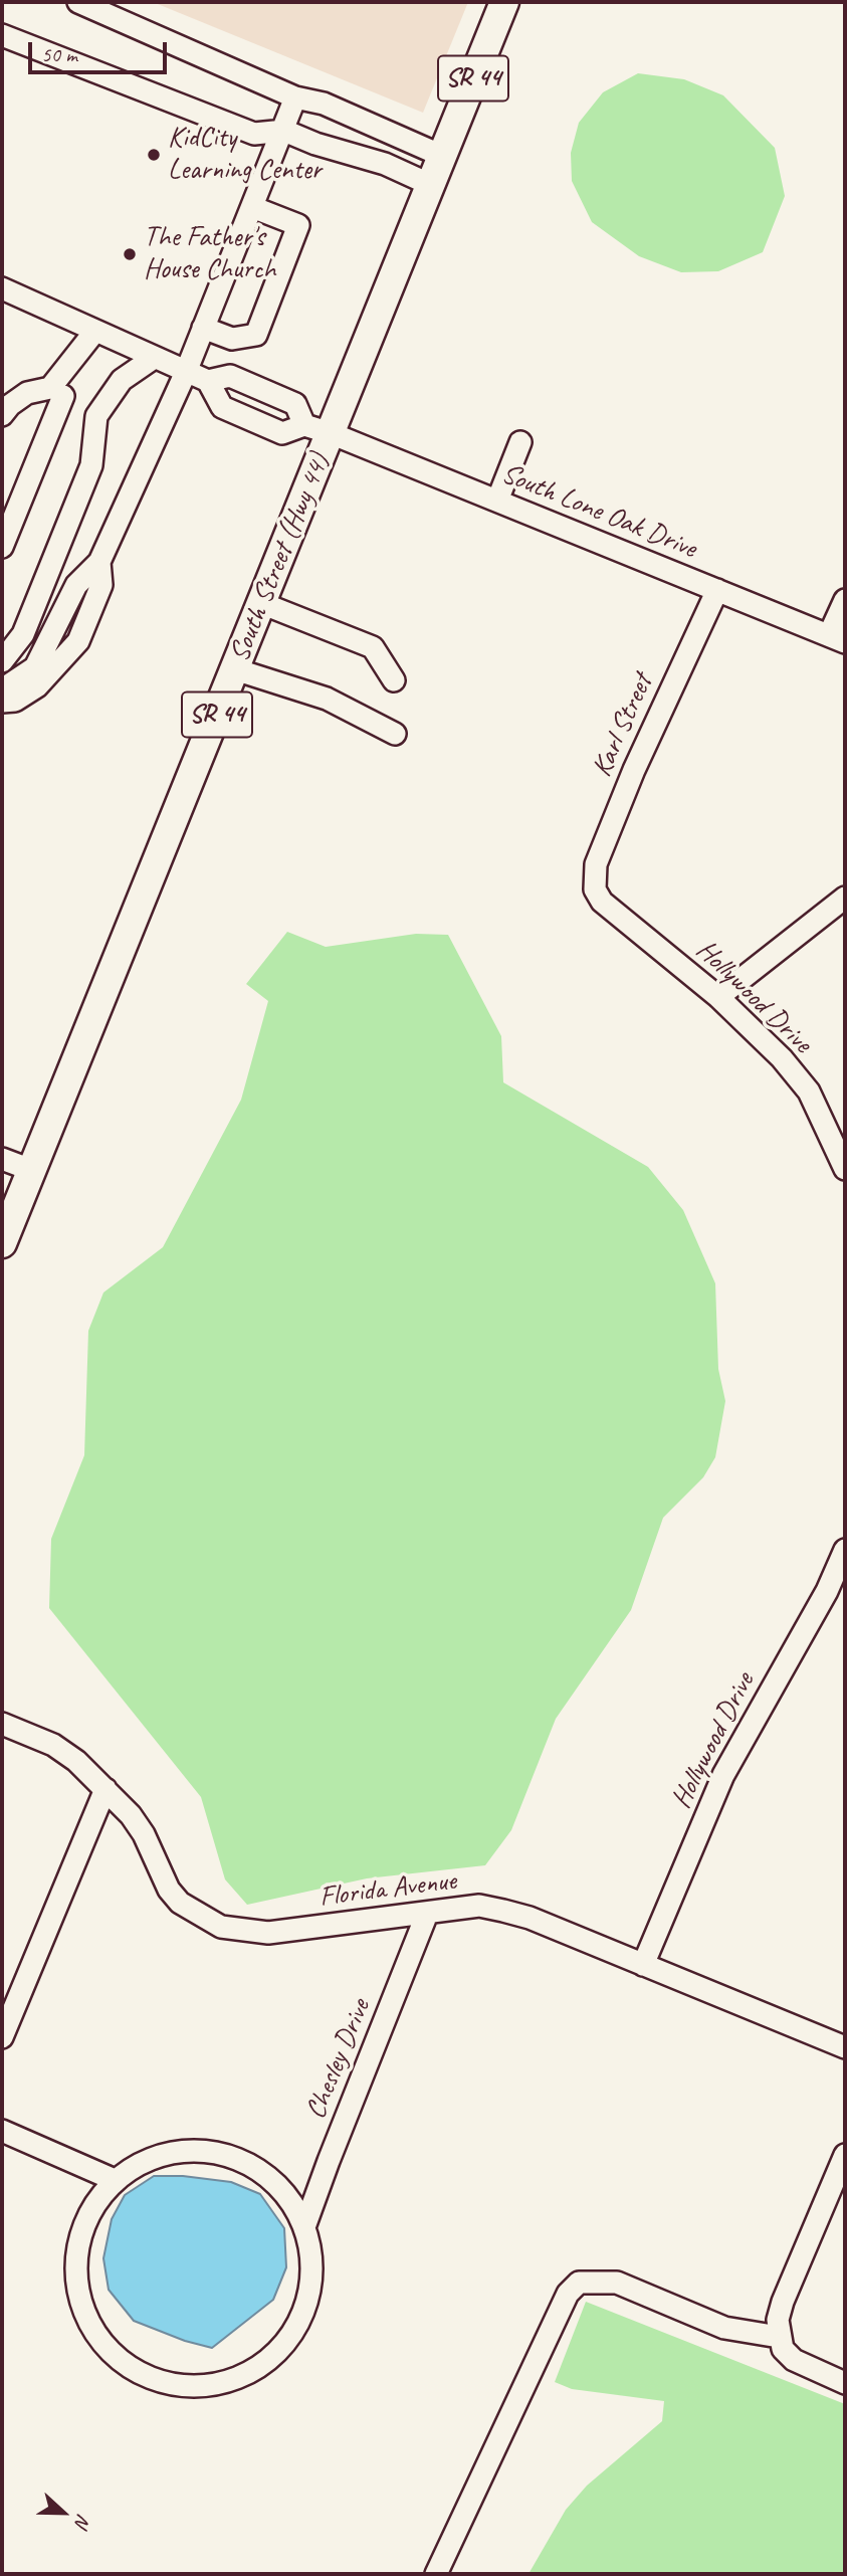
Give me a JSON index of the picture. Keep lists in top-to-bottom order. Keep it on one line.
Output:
{"streets":{"main road":["SR 44","South Street (Hwy 44)"],"street":["South Lone Oak Drive","Karl Street","Hollywood Drive","Florida Avenue","Chesley Drive"]},"crossings":[["SR 44","South Street (Hwy 44)"],["South Lone Oak Drive","South Street (Hwy 44)"],["South Lone Oak Drive","Karl Street"],["Karl Street","Hollywood Drive"],["Hollywood Drive","Florida Avenue"],["Florida Avenue","Chesley Drive"]],"places":["KidCity Learning Center","The Father's House Church"],"scale_bar":"50 m","north":"right"}
